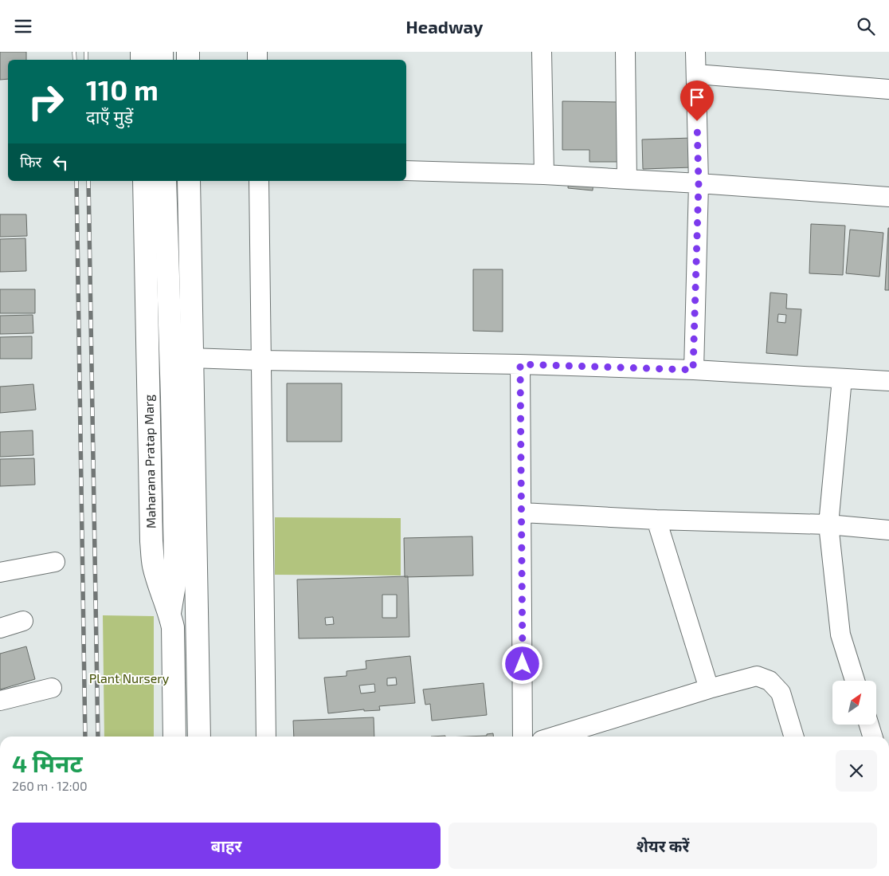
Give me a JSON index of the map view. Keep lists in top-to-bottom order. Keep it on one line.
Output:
{"streets":{"main road":["Maharana Pratap Marg"]},"parks":["Plant Nursery"],"north":"top right","page":{"header":"Headway","turn":["110 m","दाएँ मुड़ें"],"then":"फिर","heading":["4 मिनट","260 m · 12:00"],"buttons":["बाहर","शेयर करें"]}}
